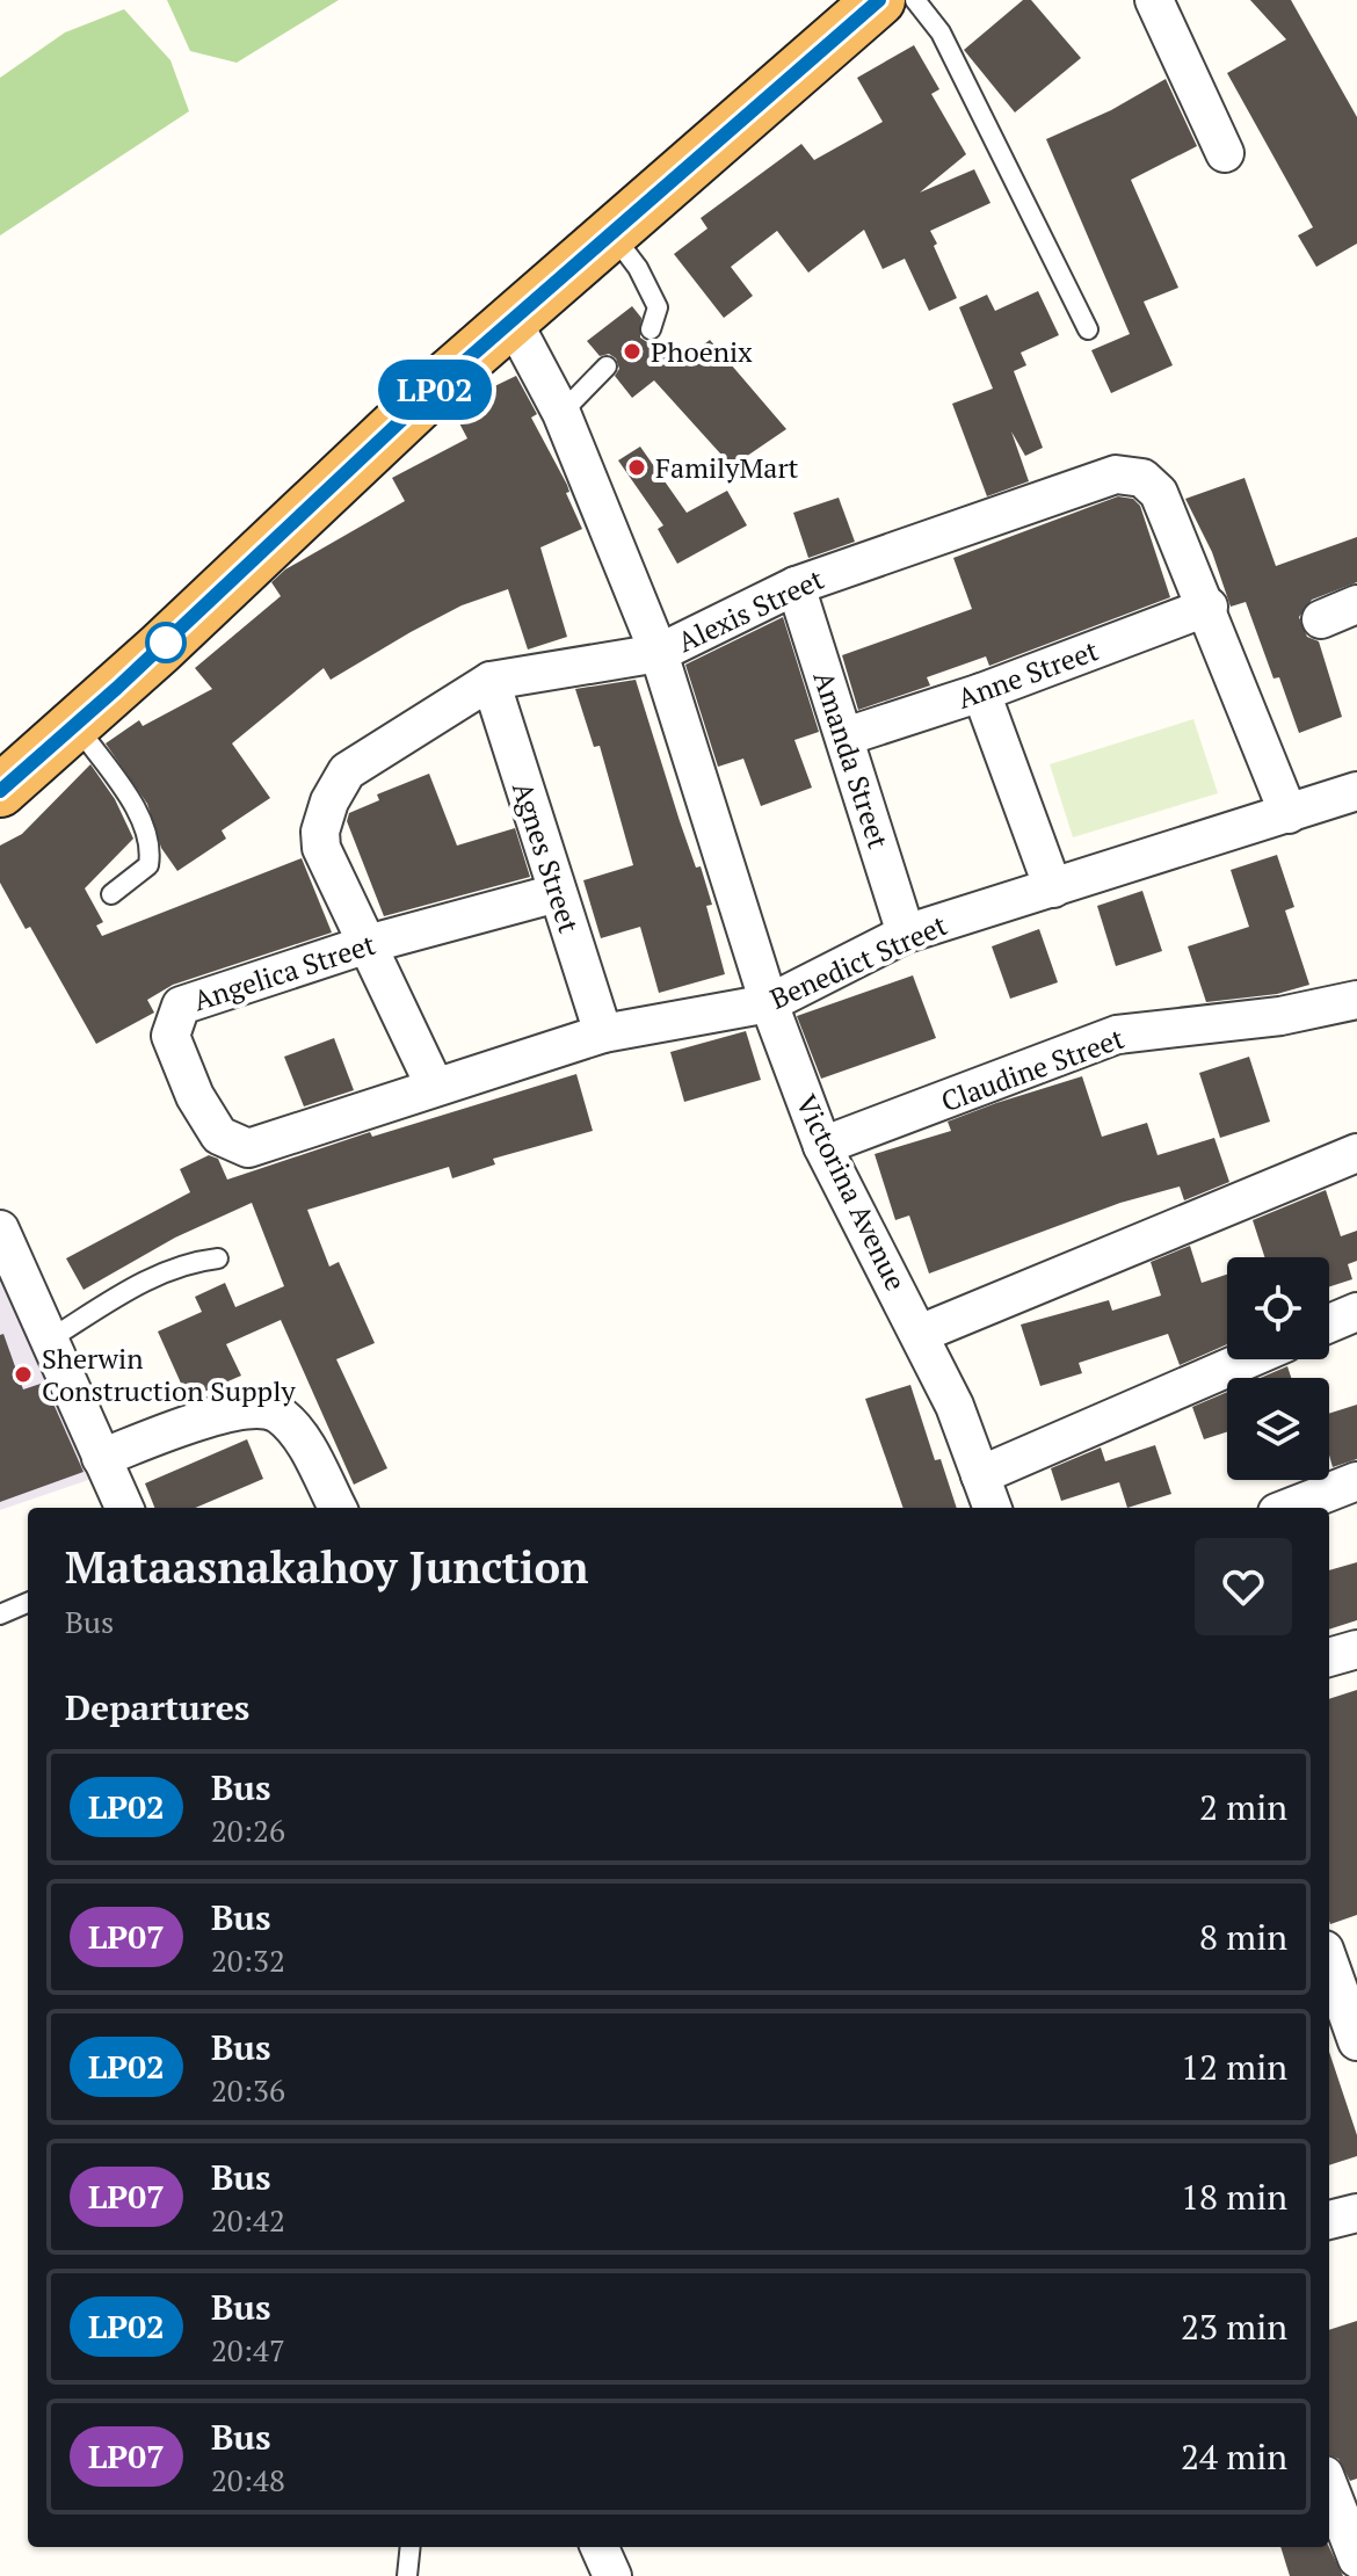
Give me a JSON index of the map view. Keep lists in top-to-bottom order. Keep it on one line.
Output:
{"streets":{"street":["Alexis Street","Anne Street","Amanda Street","Agnes Street","Benedict Street","Angelica Street","Claudine Street","Victorina Avenue"]},"crossings":[["Alexis Street","Anne Street"],["Alexis Street","Amanda Street"],["Alexis Street","Agnes Street"],["Alexis Street","Benedict Street"],["Alexis Street","Angelica Street"],["Alexis Street","Victorina Avenue"],["Anne Street","Amanda Street"],["Amanda Street","Benedict Street"],["Agnes Street","Benedict Street"],["Agnes Street","Angelica Street"],["Benedict Street","Angelica Street"],["Benedict Street","Victorina Avenue"],["Claudine Street","Victorina Avenue"]],"places":["Phoenix","FamilyMart","Sherwin Construction Supply"],"lines":["bus line LP02"],"page":{"on_map":"LP02","heading":[["Mataasnakahoy Junction","Bus"],"Departures"],"list":[{"mark":"LP02","name":"Bus","note":"20:26","value":"2 min"},{"mark":"LP07","name":"Bus","note":"20:32","value":"8 min"},{"mark":"LP02","name":"Bus","note":"20:36","value":"12 min"},{"mark":"LP07","name":"Bus","note":"20:42","value":"18 min"},{"mark":"LP02","name":"Bus","note":"20:47","value":"23 min"},{"mark":"LP07","name":"Bus","note":"20:48","value":"24 min"}]}}
